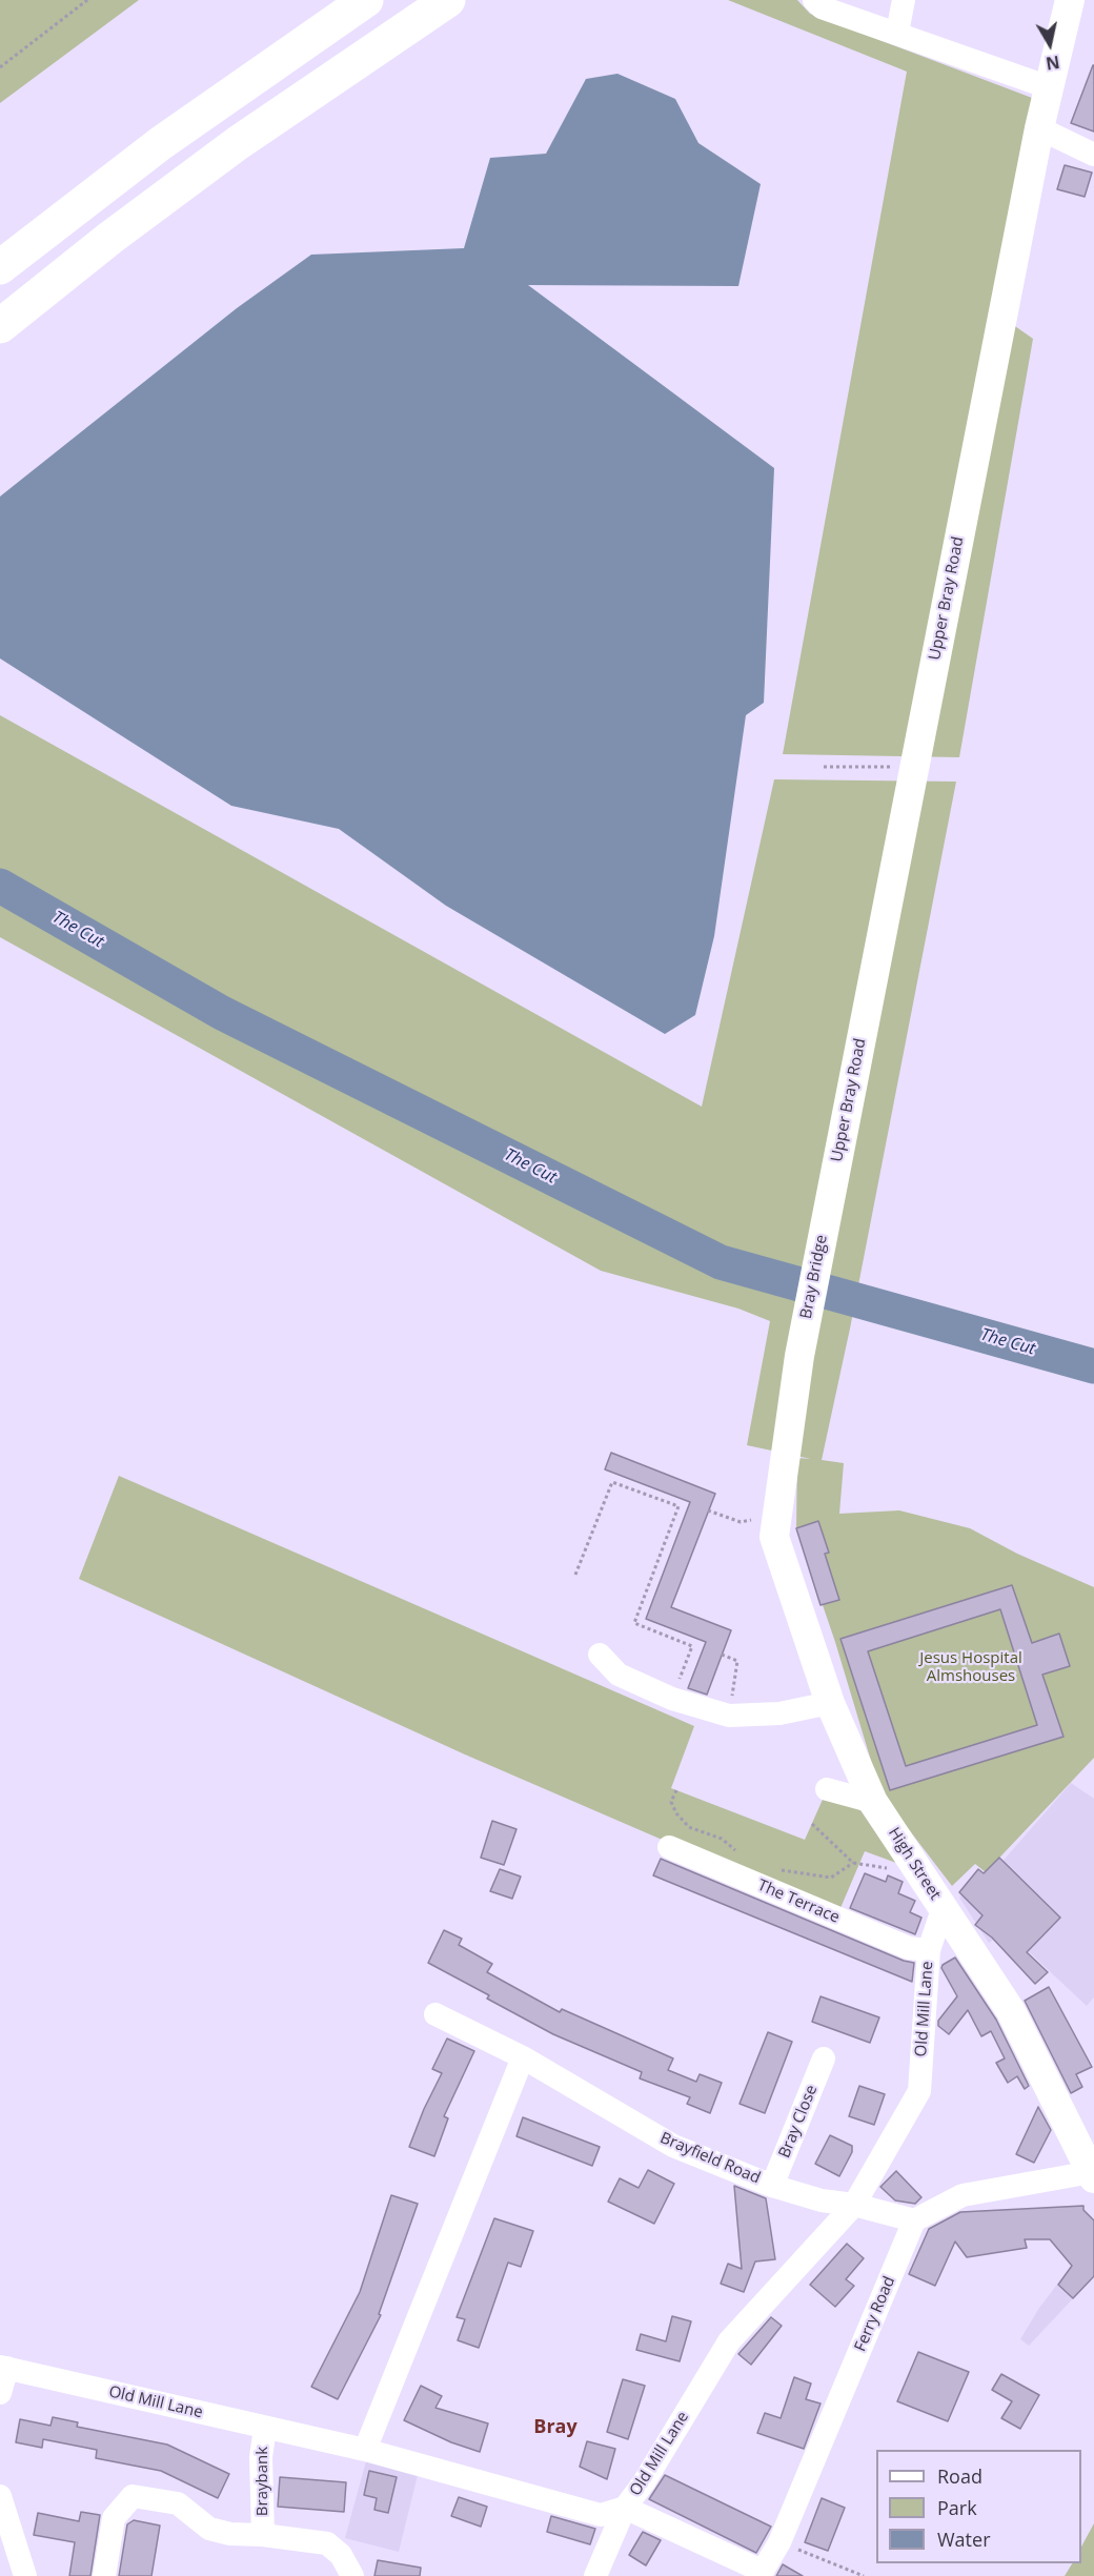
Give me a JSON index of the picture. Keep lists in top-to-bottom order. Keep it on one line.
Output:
{"streets":{"main road":["Upper Bray Road","Bray Bridge","High Street"],"street":["The Terrace","Old Mill Lane","Bray Close","Brayfield Road","Ferry Road","Braybank"]},"crossings":[["Upper Bray Road","Bray Bridge"],["Bray Bridge","High Street"],["High Street","Old Mill Lane"],["The Terrace","Old Mill Lane"],["Old Mill Lane","Brayfield Road"],["Old Mill Lane","Braybank"],["Bray Close","Brayfield Road"],["Brayfield Road","Ferry Road"]],"districts":["Bray"],"water":["The Cut"],"parks":["Jesus Hospital Almshouses"],"legend":["Road","Park","Water"],"north":"bottom"}
